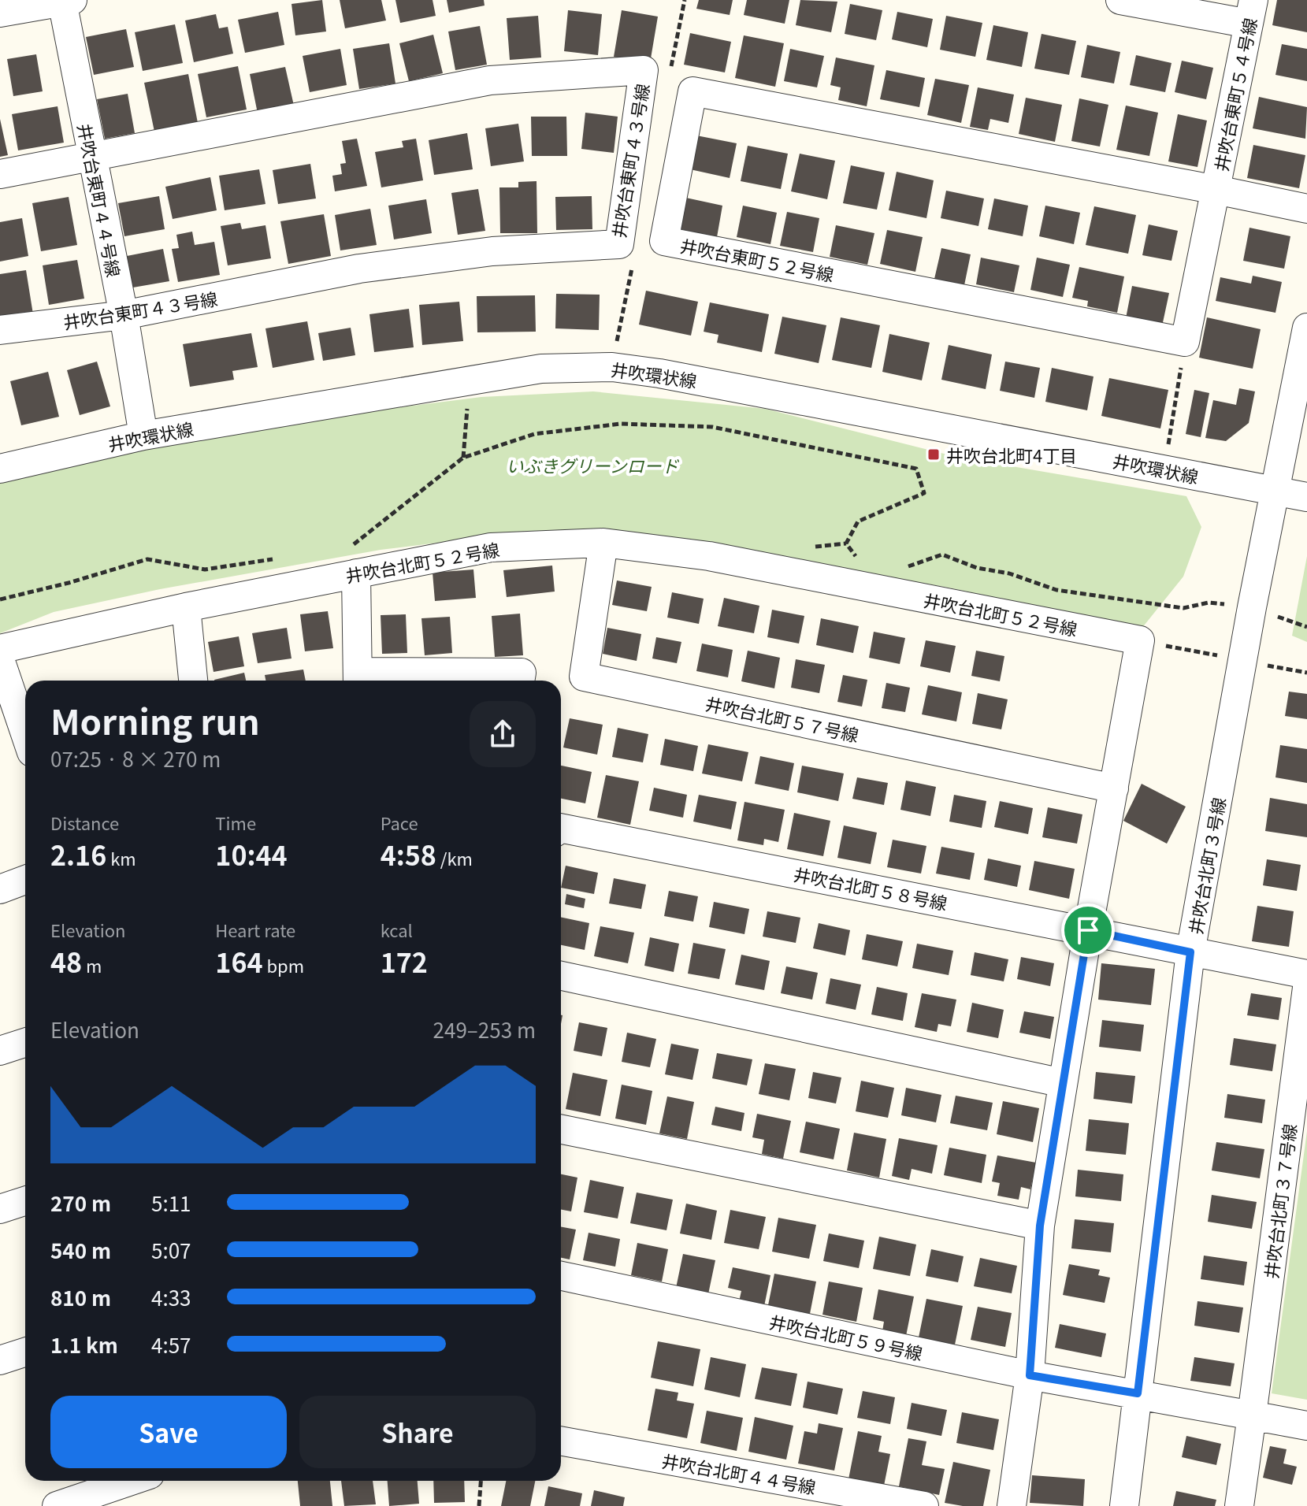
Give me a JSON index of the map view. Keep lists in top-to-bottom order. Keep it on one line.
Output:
{"streets":{"street":["井吹台東町５４号線","井吹台東町４３号線","井吹台東町４４号線","井吹台東町５２号線","井吹環状線","井吹台北町５２号線","井吹台北町５７号線","井吹台北町３号線","井吹台北町５８号線","井吹台北町３７号線","井吹台北町５９号線","井吹台北町４４号線"]},"crossings":[["井吹台東町５４号線","井吹台東町５２号線"],["井吹台東町４３号線","井吹台東町４４号線"],["井吹台東町４４号線","井吹環状線"],["井吹環状線","井吹台北町３号線"],["井吹台北町５２号線","井吹台北町５７号線"],["井吹台北町３号線","井吹台北町５８号線"],["井吹台北町３号線","井吹台北町５９号線"],["井吹台北町３７号線","井吹台北町５９号線"]],"parks":["いぶきグリーンロード"],"places":{"transit":["井吹台北町4丁目"]},"page":{"heading":["Morning run","07:25 · 8 × 270 m"],"stats":[["Distance","2.16 km"],["Time","10:44"],["Pace","4:58 /km"],["Elevation","48 m"],["Heart rate","164 bpm"],["kcal","172"]],"chart":["Elevation","249–253 m"],"list":[{"name":"270 m","note":"5:11"},{"name":"540 m","note":"5:07"},{"name":"810 m","note":"4:33"},{"name":"1.1 km","note":"4:57"}],"buttons":["Save","Share"]}}
